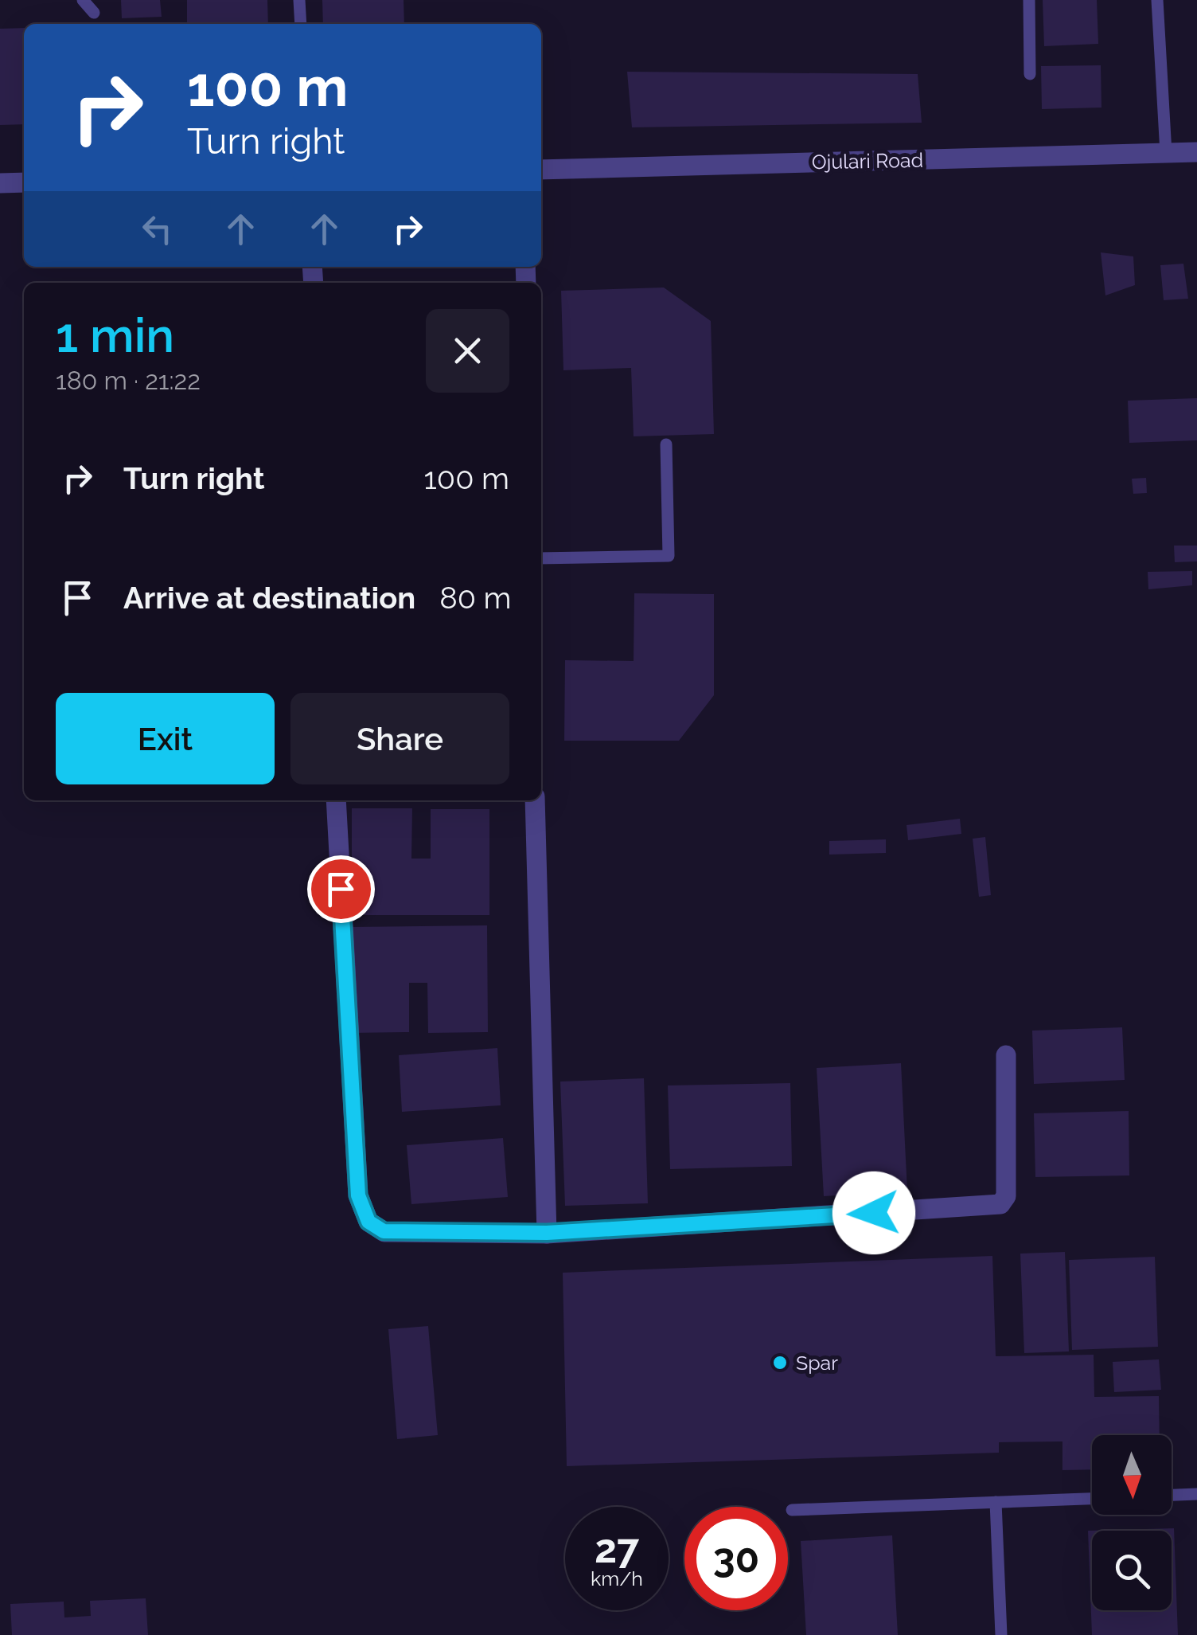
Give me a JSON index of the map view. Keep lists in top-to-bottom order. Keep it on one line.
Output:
{"streets":{"street":["Ojulari Road"]},"places":["Spar"],"north":"bottom","page":{"turn":["100 m","Turn right"],"heading":["1 min","180 m · 21:22"],"list":[{"name":"Turn right","value":"100 m"},{"name":"Arrive at destination","value":"80 m"}],"buttons":["Exit","Share"],"speed":"27 km/h","limit":"30"}}
